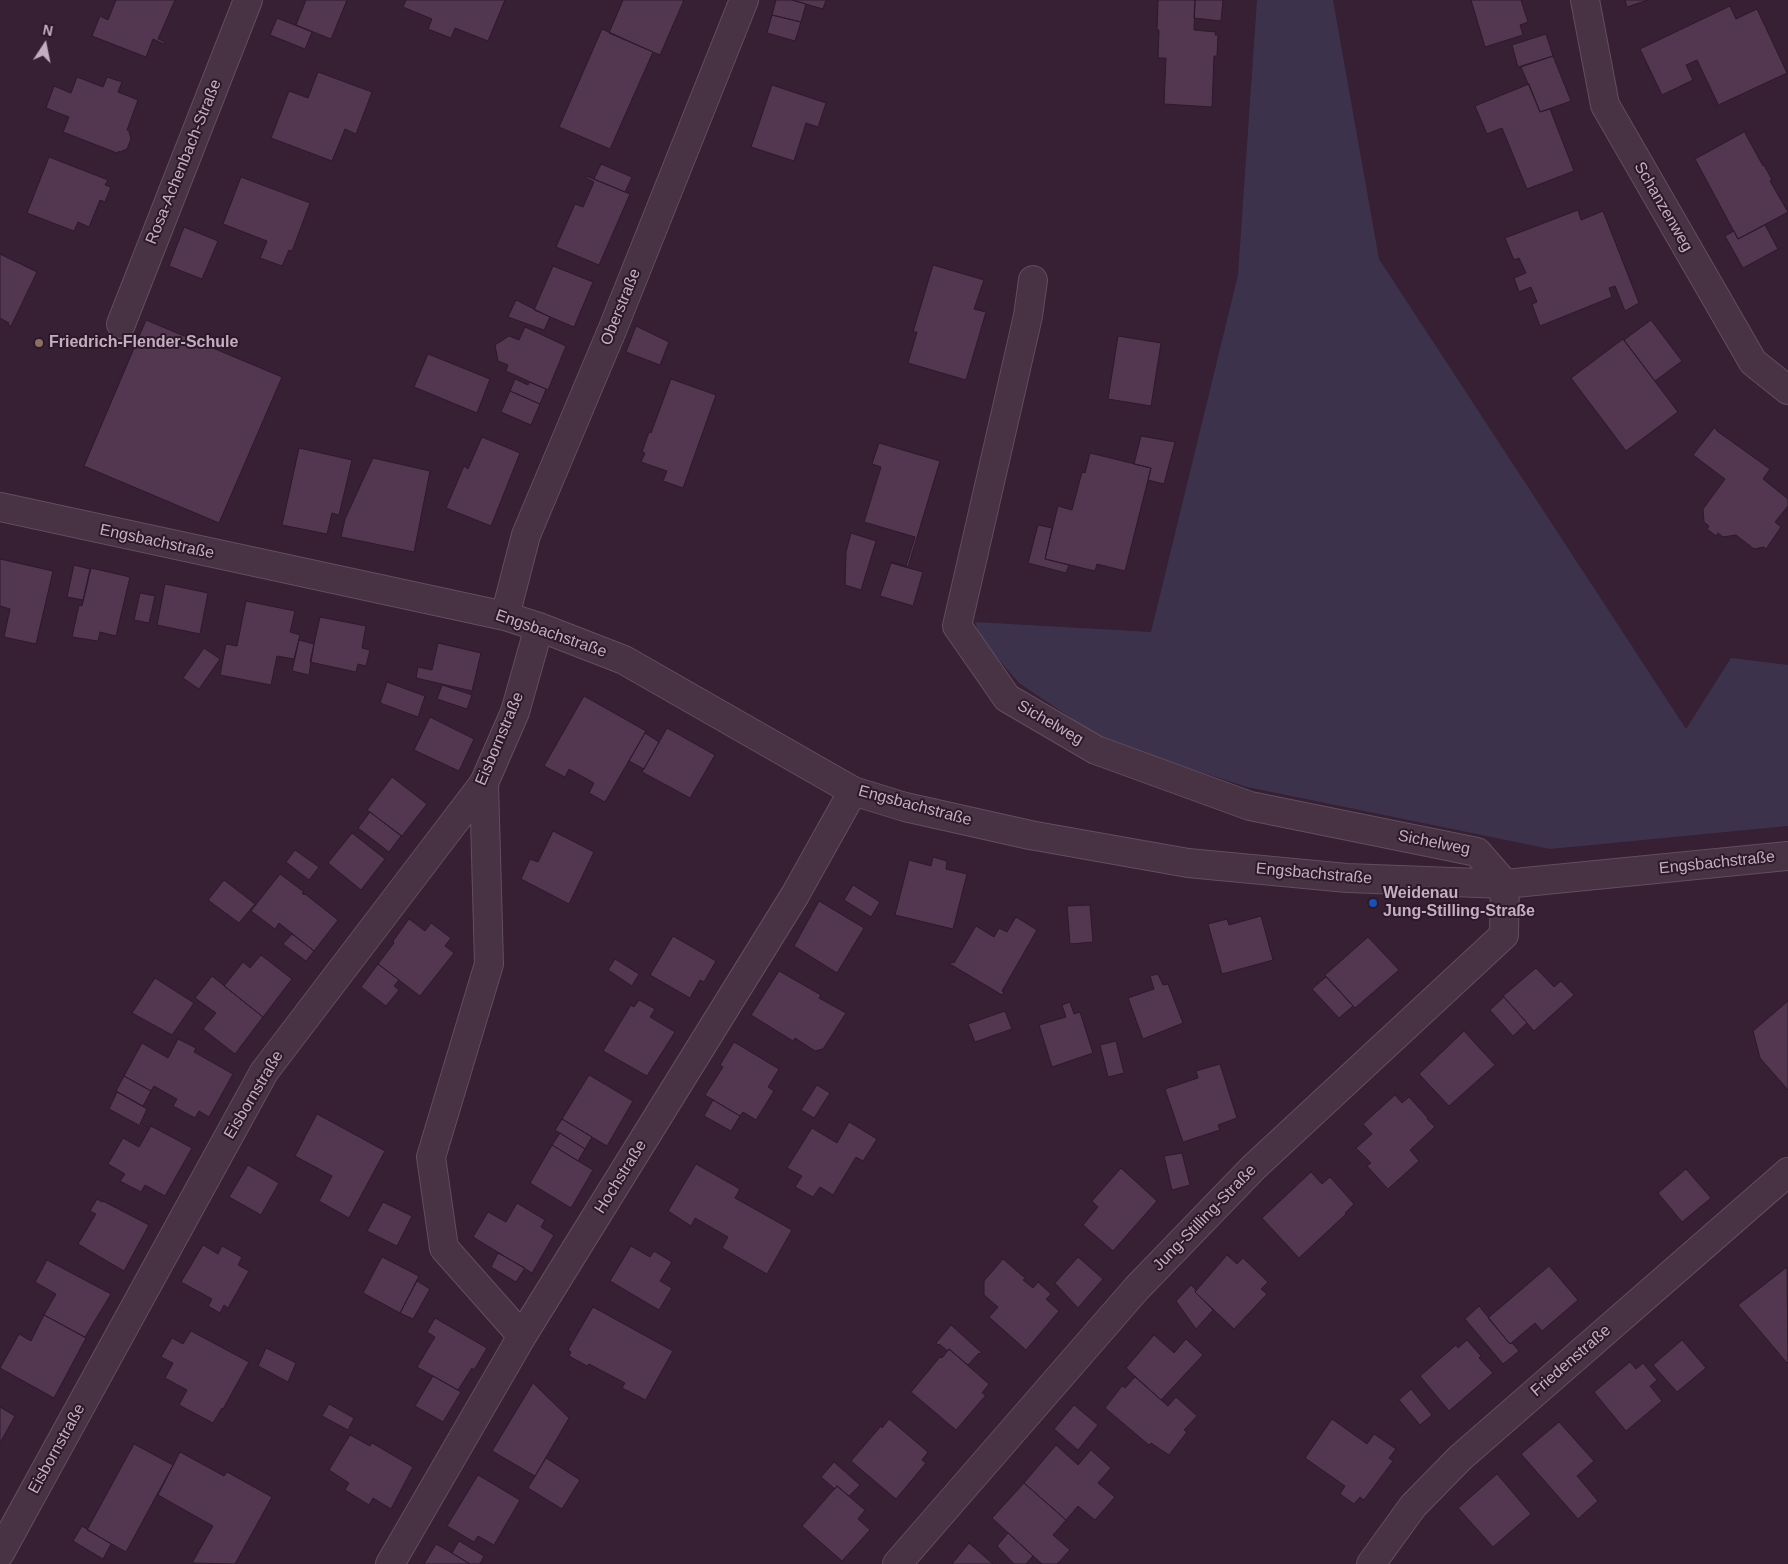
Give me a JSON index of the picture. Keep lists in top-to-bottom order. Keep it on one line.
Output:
{"streets":{"street":["Rosa-Achenbach-Straße","Schanzenweg","Oberstraße","Engsbachstraße","Sichelweg","Eisbornstraße","Hochstraße","Jung-Stilling-Straße","Friedenstraße"]},"crossings":[["Oberstraße","Engsbachstraße"],["Engsbachstraße","Sichelweg"],["Engsbachstraße","Eisbornstraße"],["Engsbachstraße","Hochstraße"],["Engsbachstraße","Jung-Stilling-Straße"],["Sichelweg","Jung-Stilling-Straße"]],"places":["Friedrich-Flender-Schule","Weidenau Jung-Stilling-Straße"],"north":"top"}
